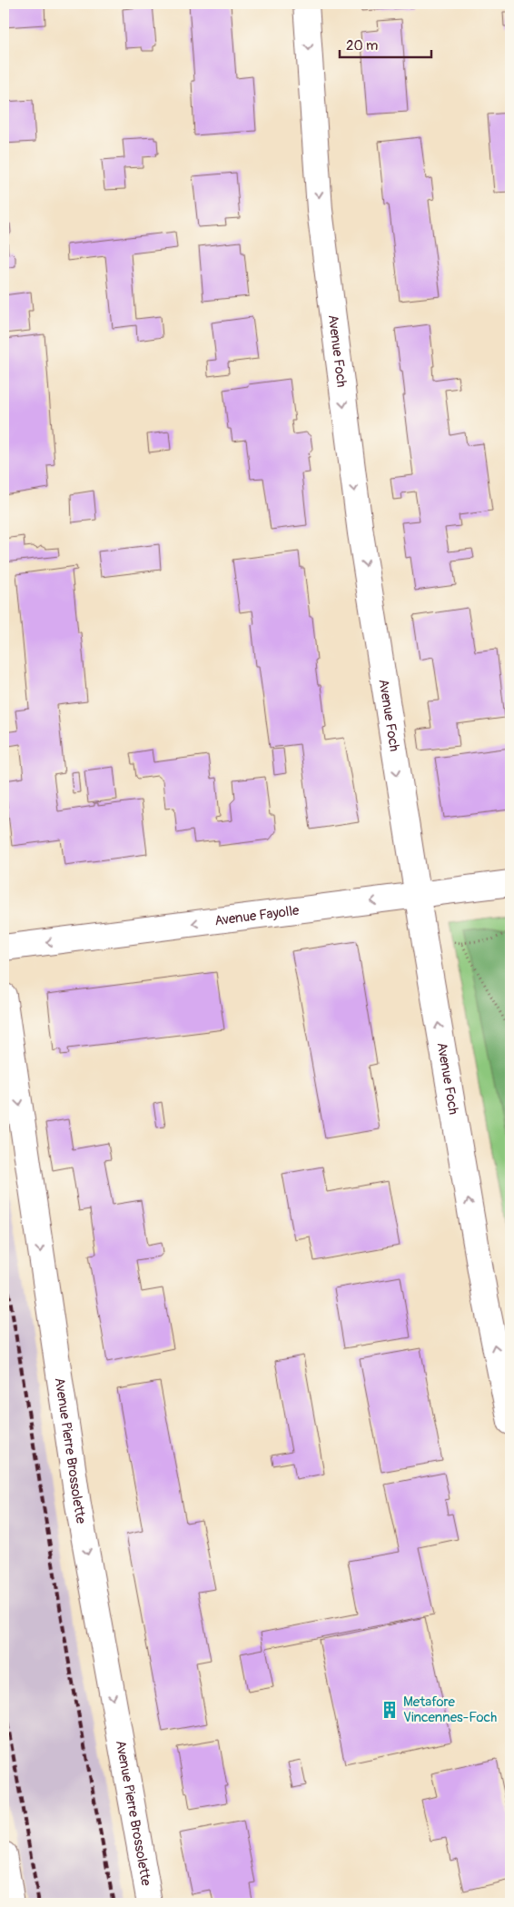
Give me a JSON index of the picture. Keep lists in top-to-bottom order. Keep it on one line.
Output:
{"streets":{"street":["Avenue Foch","Avenue Fayolle","Avenue Pierre Brossolette"]},"crossings":[["Avenue Foch","Avenue Fayolle"]],"one_way":["Avenue Fayolle","Avenue Pierre Brossolette"],"places":{"building":["Metafore Vincennes-Foch"]},"scale_bar":"20 m"}
